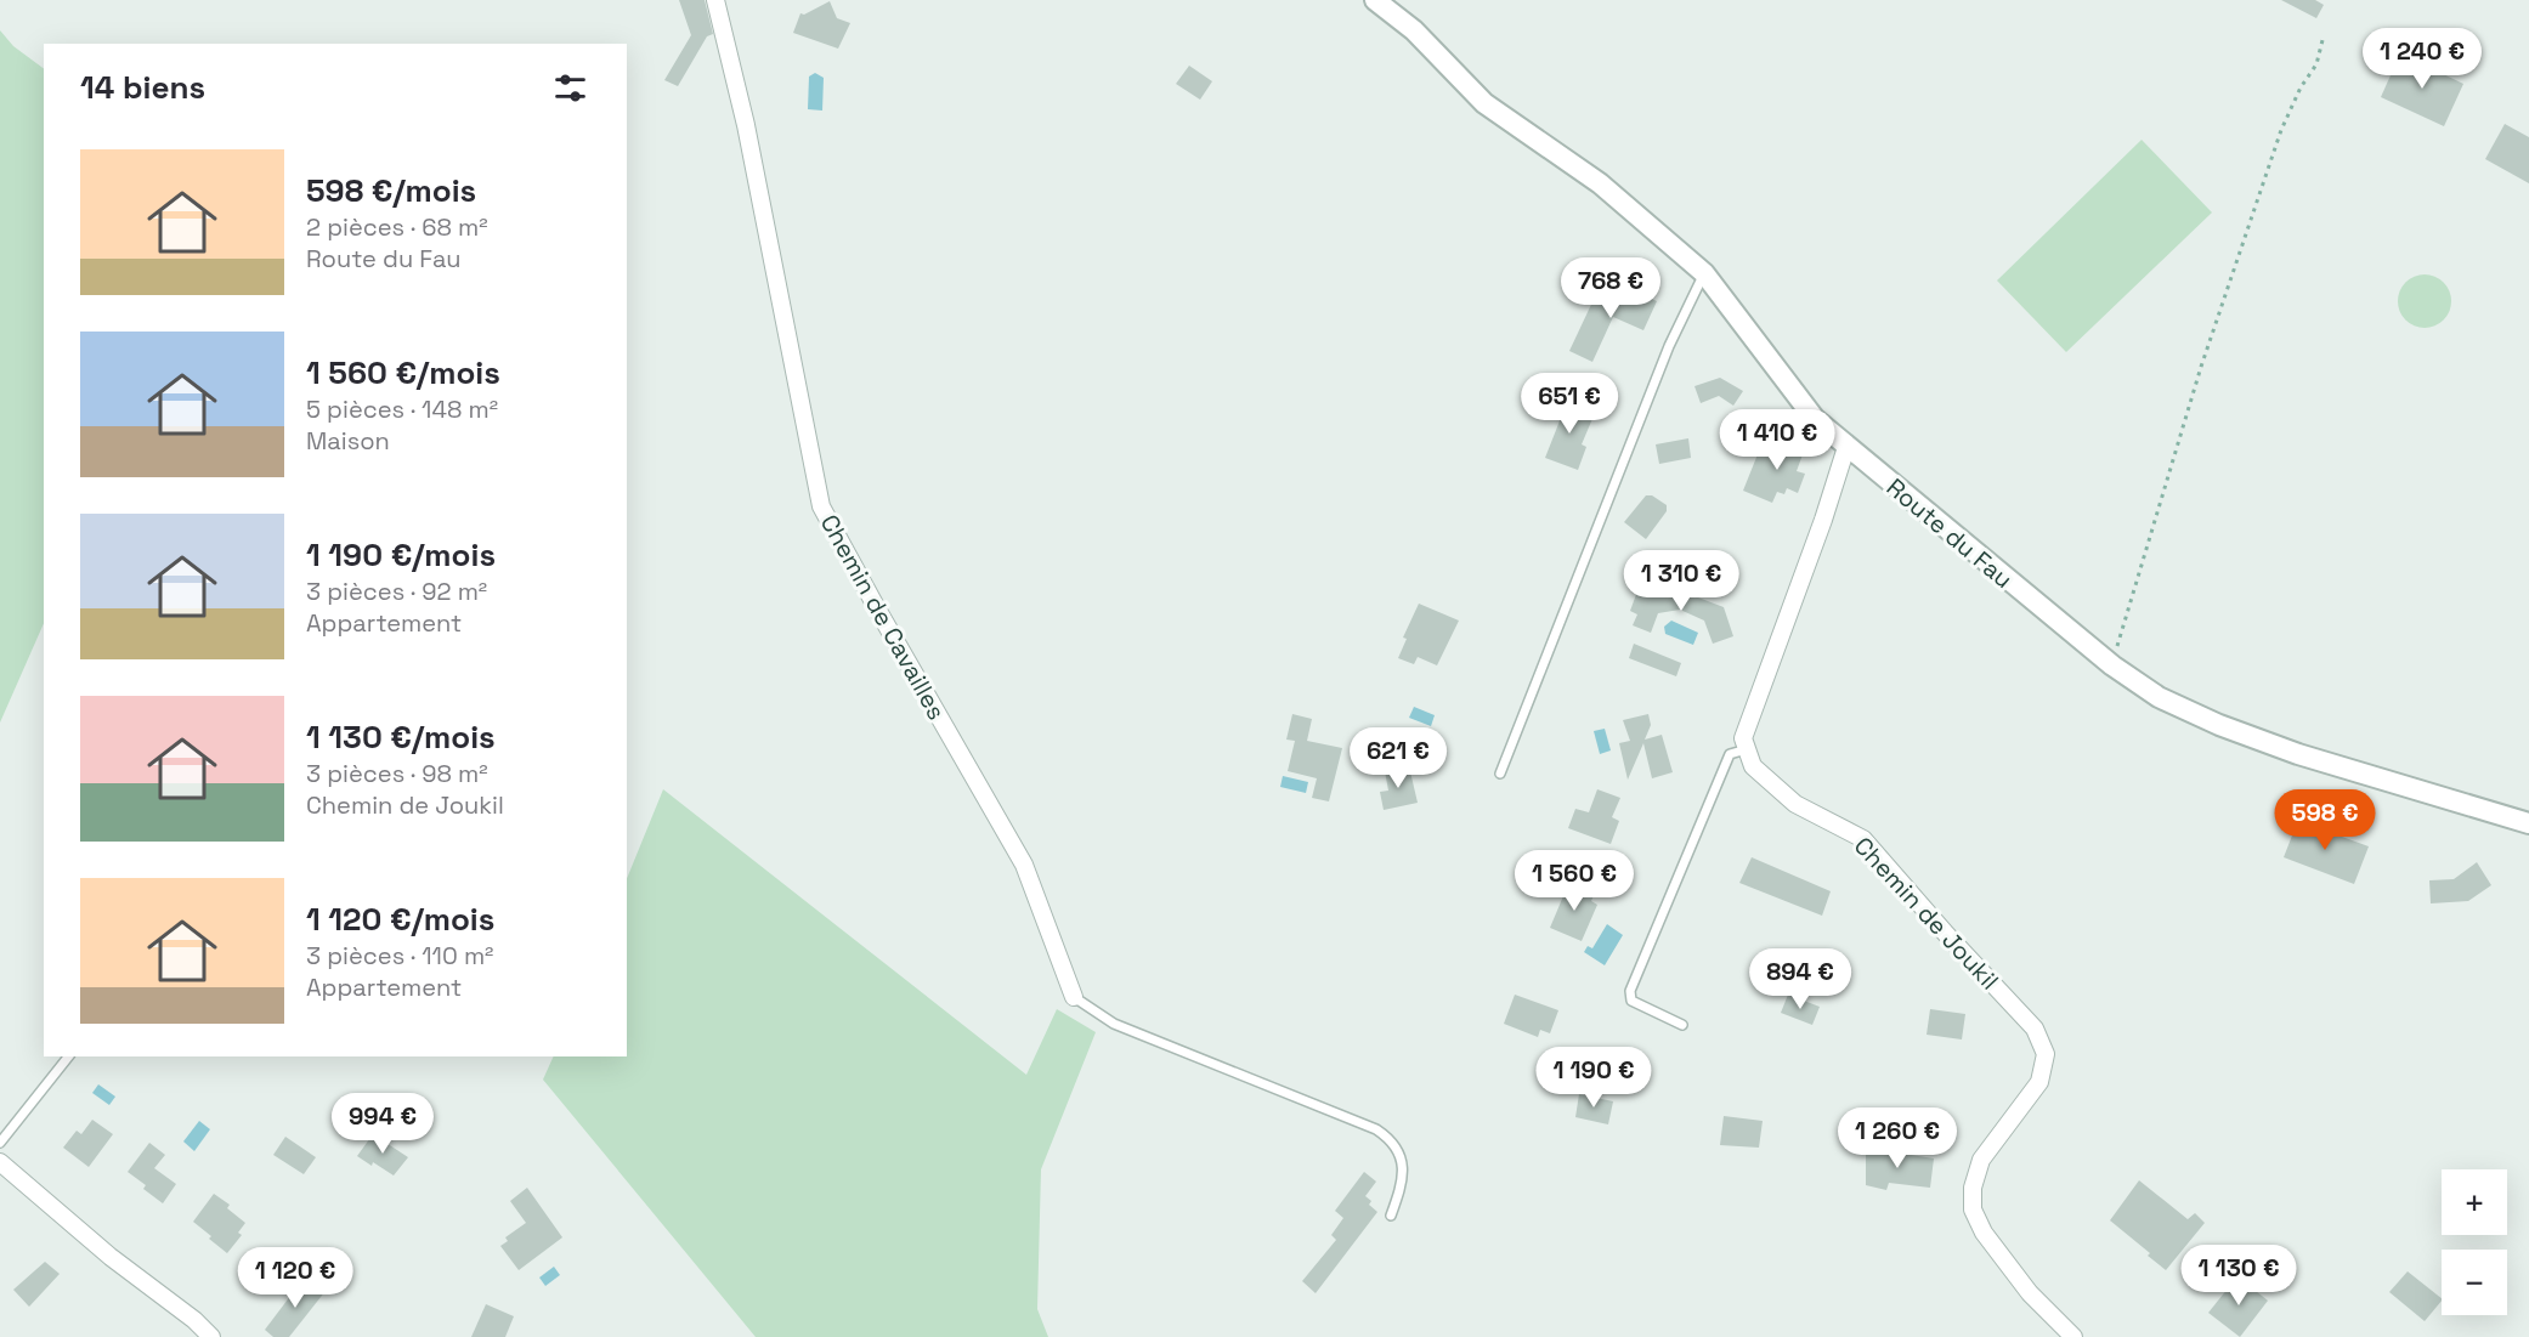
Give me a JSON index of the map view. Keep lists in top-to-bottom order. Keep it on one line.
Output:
{"streets":{"street":["Route du Fau","Chemin de Cavailles","Chemin de Joukil"]},"page":{"price":["1 240 €","768 €","651 €","1 410 €","1 310 €","621 €","598 €","1 560 €","894 €","1 190 €","994 €","1 260 €","1 130 €","1 120 €"],"heading":"14 biens","list":[{"name":"598 €/mois","note":"2 pièces · 68 m² · Route du Fau"},{"name":"1 560 €/mois","note":"5 pièces · 148 m² · Maison"},{"name":"1 190 €/mois","note":"3 pièces · 92 m² · Appartement"},{"name":"1 130 €/mois","note":"3 pièces · 98 m² · Chemin de Joukil"},{"name":"1 120 €/mois","note":"3 pièces · 110 m² · Appartement"}],"map_buttons":["+","−"]}}
